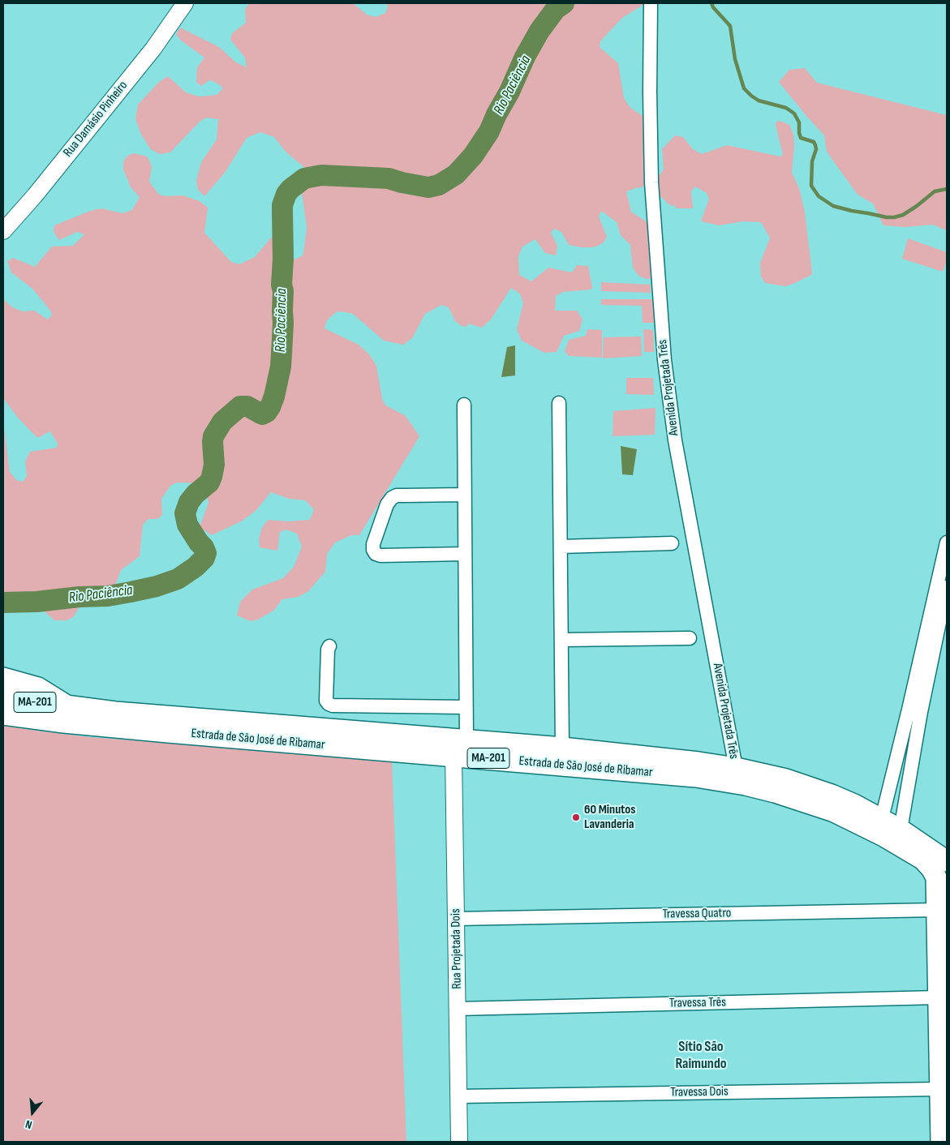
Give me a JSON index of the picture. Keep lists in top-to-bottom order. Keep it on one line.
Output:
{"streets":{"main road":["MA-201","Estrada de São José de Ribamar"],"street":["Rua Damásio Pinheiro","Avenida Projetada Três","Travessa Quatro","Rua Projetada Dois","Travessa Três","Travessa Dois"]},"crossings":[["Avenida Projetada Três","Estrada de São José de Ribamar"],["MA-201","Estrada de São José de Ribamar"],["MA-201","Travessa Quatro"],["MA-201","Travessa Três"],["MA-201","Travessa Dois"],["Estrada de São José de Ribamar","Travessa Quatro"],["Estrada de São José de Ribamar","Rua Projetada Dois"],["Travessa Quatro","Rua Projetada Dois"],["Rua Projetada Dois","Travessa Três"],["Rua Projetada Dois","Travessa Dois"]],"districts":["Sítio São Raimundo"],"water":["Rio Paciência"],"places":["60 Minutos Lavanderia"],"north":"bottom"}
